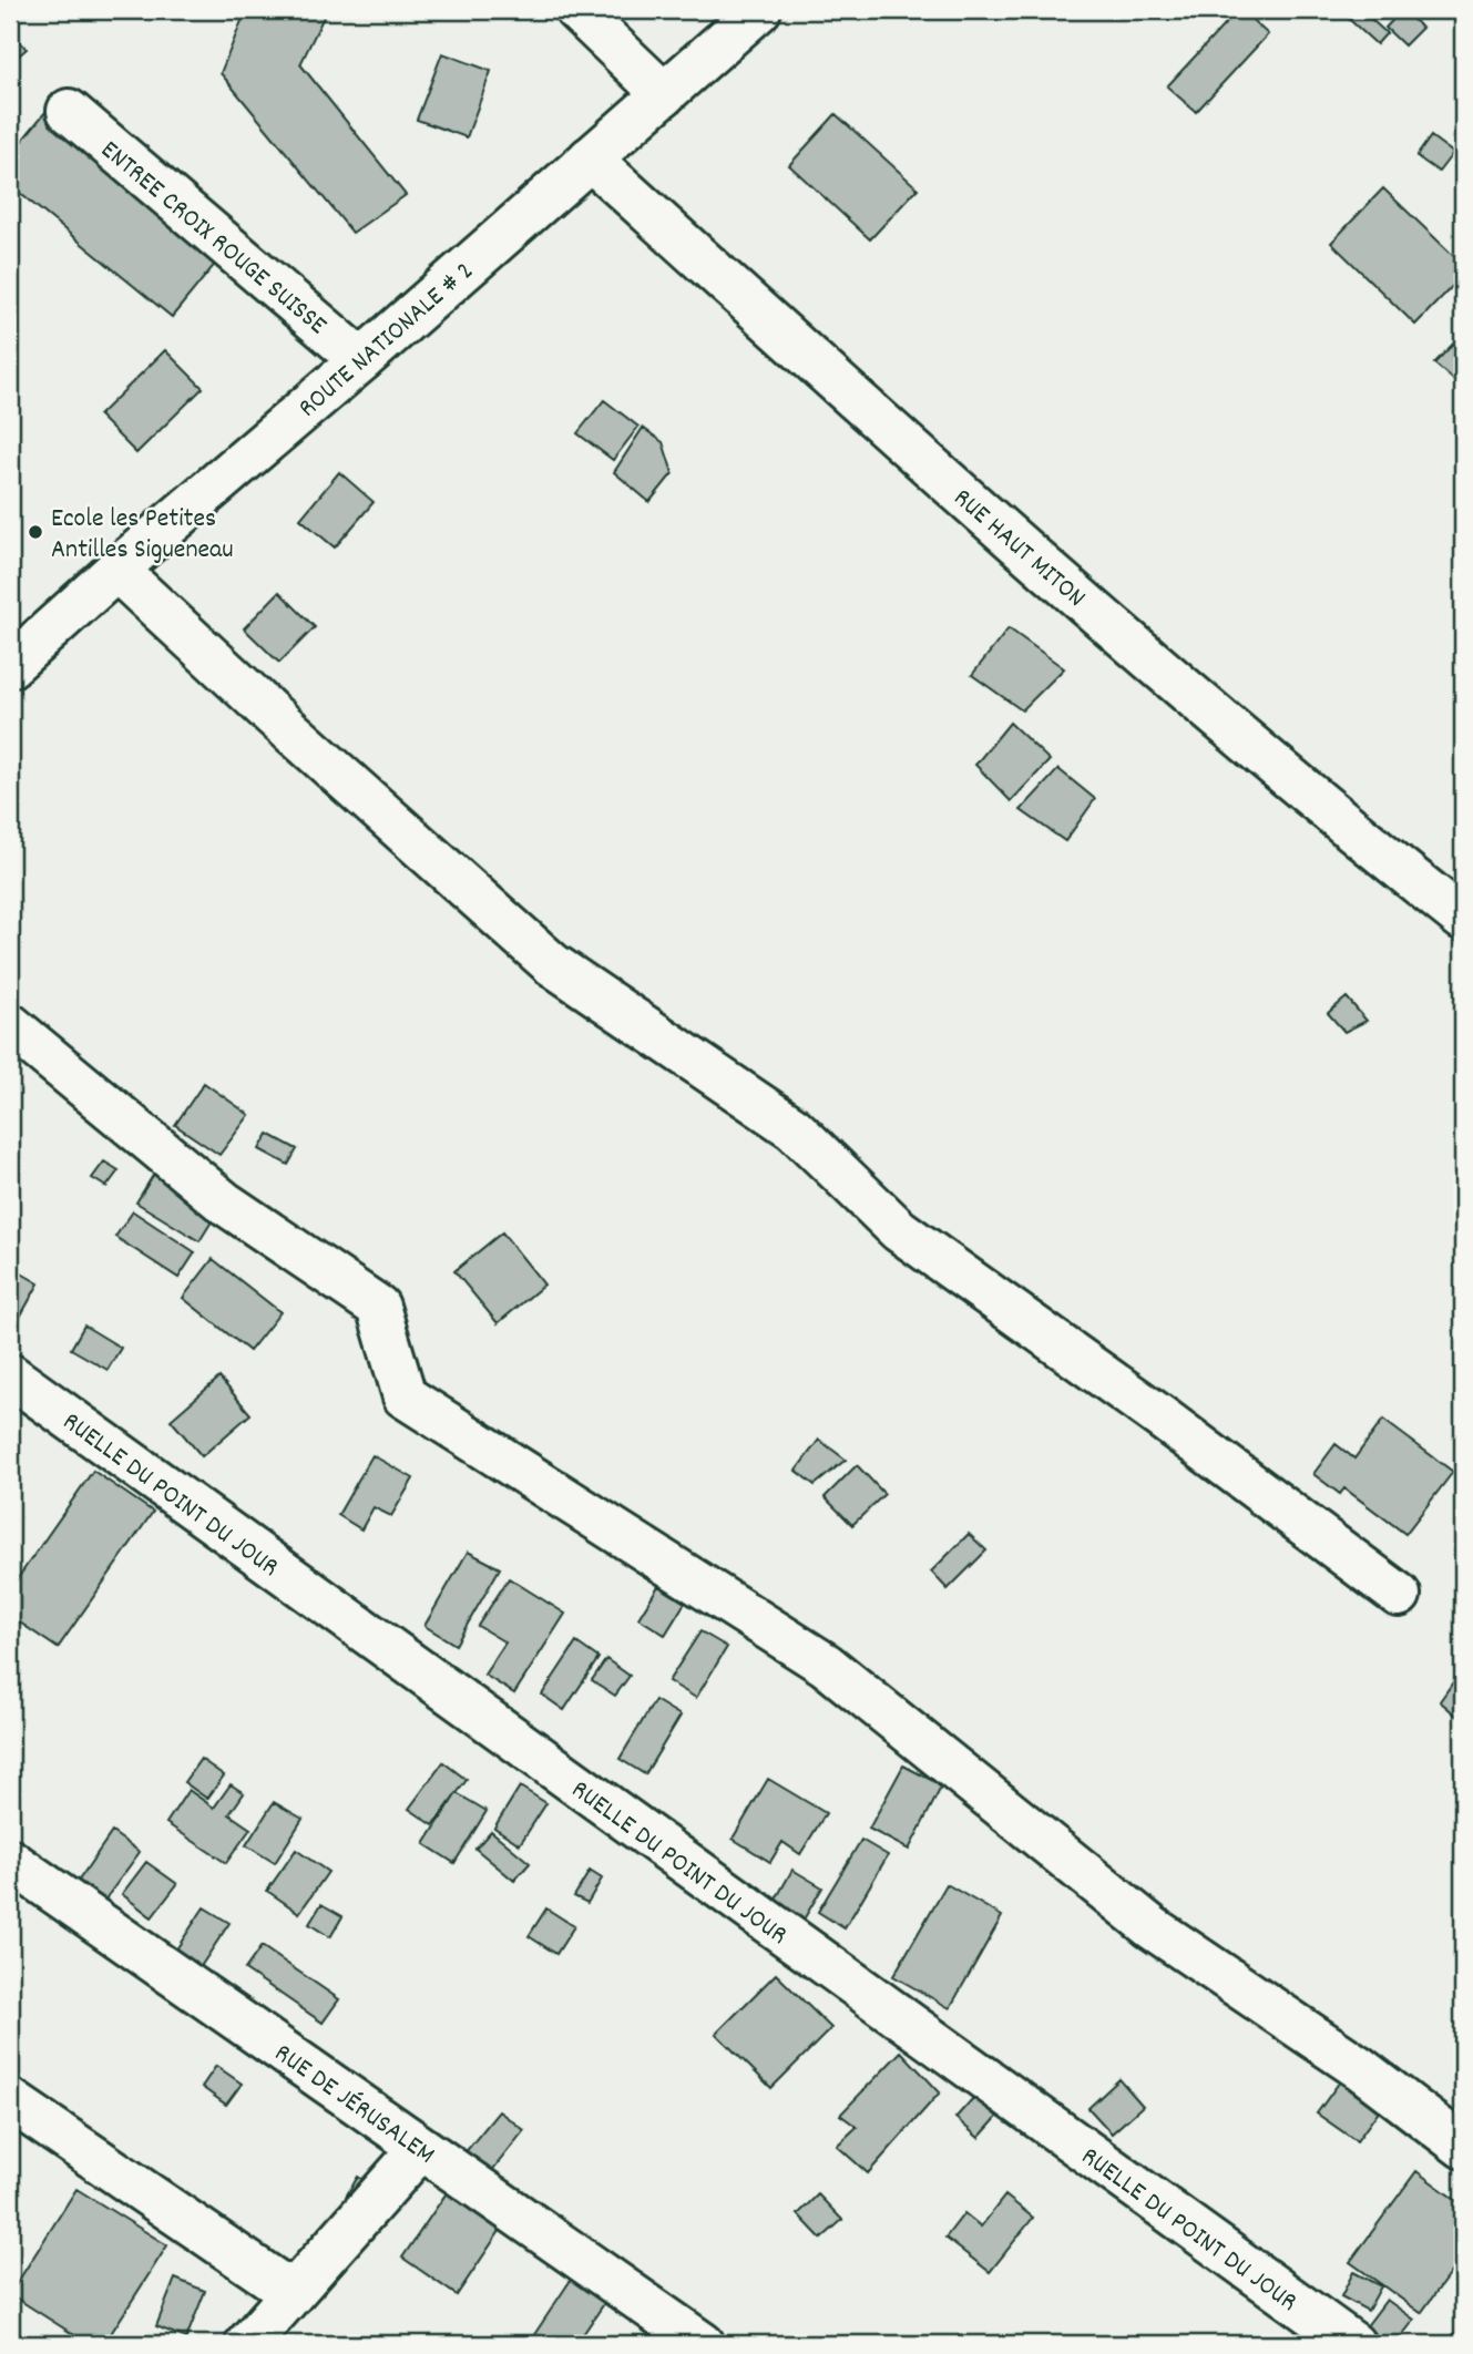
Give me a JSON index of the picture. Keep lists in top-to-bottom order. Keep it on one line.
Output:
{"streets":{"street":["ENTREE CROIX ROUGE SUISSE","ROUTE NATIONALE # 2","RUE HAUT MITON","RUELLE DU POINT DU JOUR","RUE DE JÉRUSALEM"]},"crossings":[["ENTREE CROIX ROUGE SUISSE","ROUTE NATIONALE # 2"],["ROUTE NATIONALE # 2","RUE HAUT MITON"]],"places":["Ecole les Petites Antilles Sigueneau"]}
